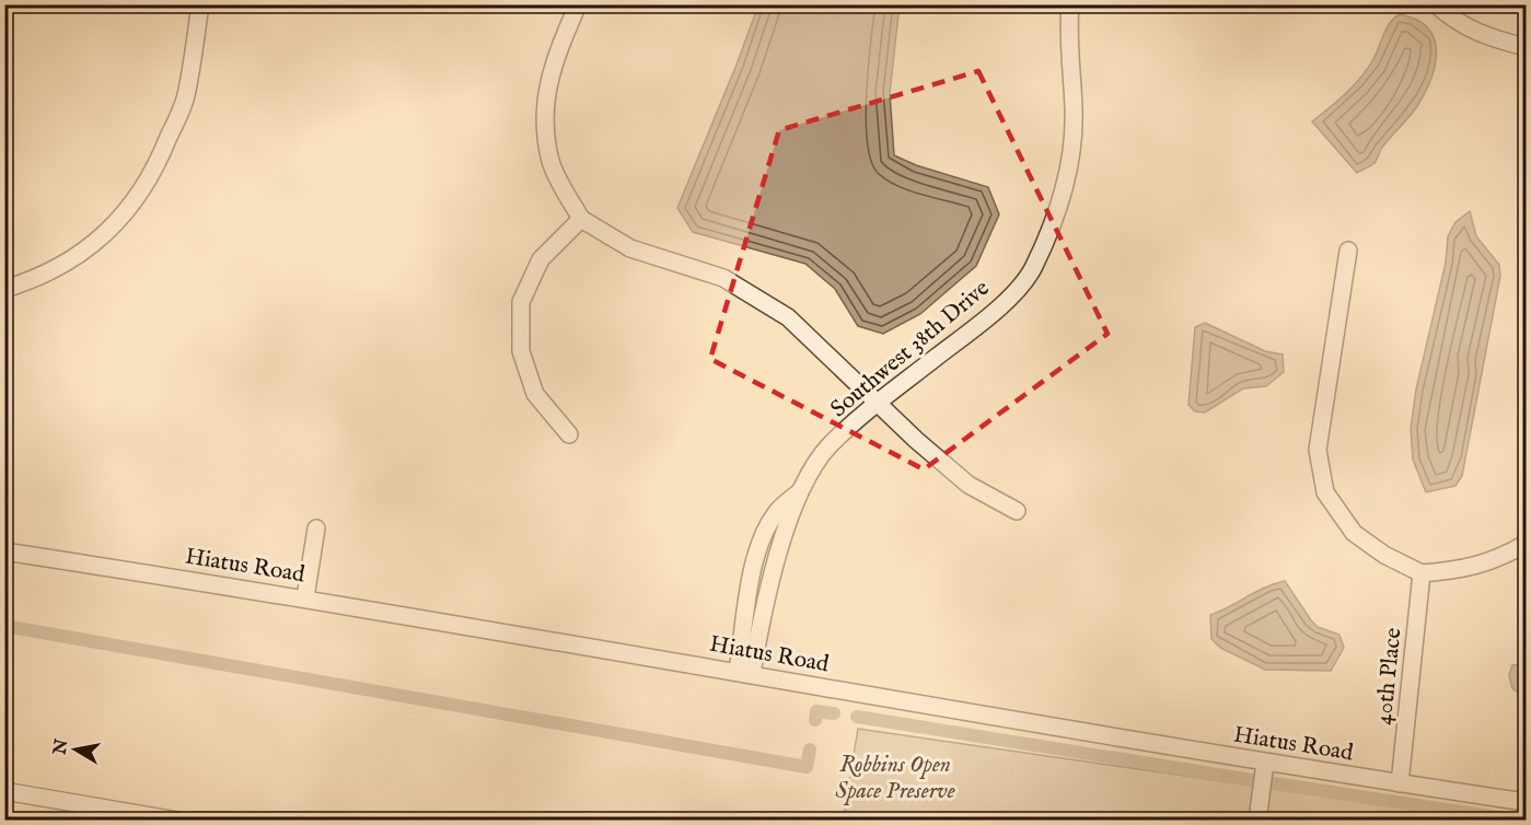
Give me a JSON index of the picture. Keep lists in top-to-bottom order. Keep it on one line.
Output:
{"streets":{"street":["Southwest 38th Drive","Hiatus Road","40th Place"]},"crossings":[["Southwest 38th Drive","Hiatus Road"],["Hiatus Road","40th Place"]],"parks":["Robbins Open Space Preserve"],"north":"left"}
